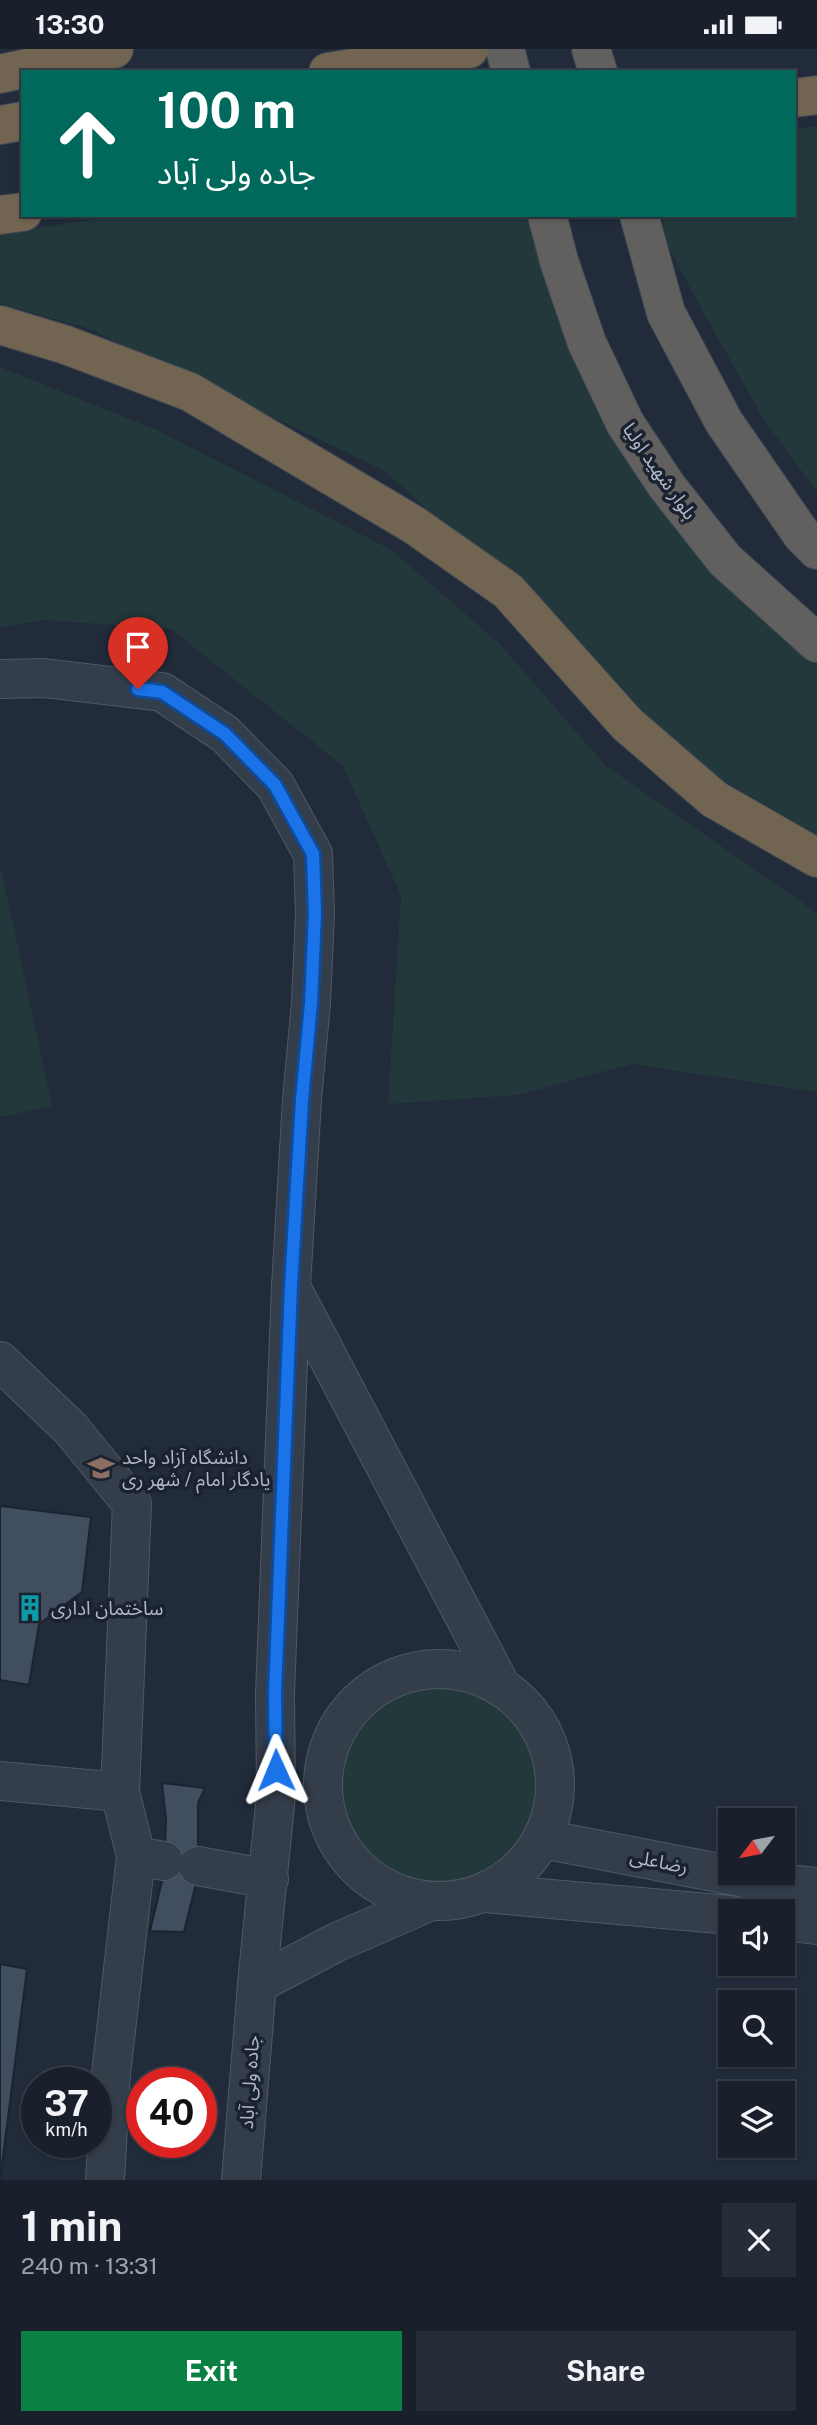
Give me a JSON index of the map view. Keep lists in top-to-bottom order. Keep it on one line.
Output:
{"streets":{"highway":["بلوار شهید اوليا"],"street":["رضاعلی","جاده ولی آباد"]},"places":{"school or university":["دانشگاه آزاد واحد یادگار امام / شهر ری"],"building":["ساختمان اداری"]},"north":"bottom left","page":{"status":"13:30","turn":["100 m","جاده ولی آباد"],"speed":"37 km/h","limit":"40","heading":["1 min","240 m · 13:31"],"buttons":["Exit","Share"]}}
